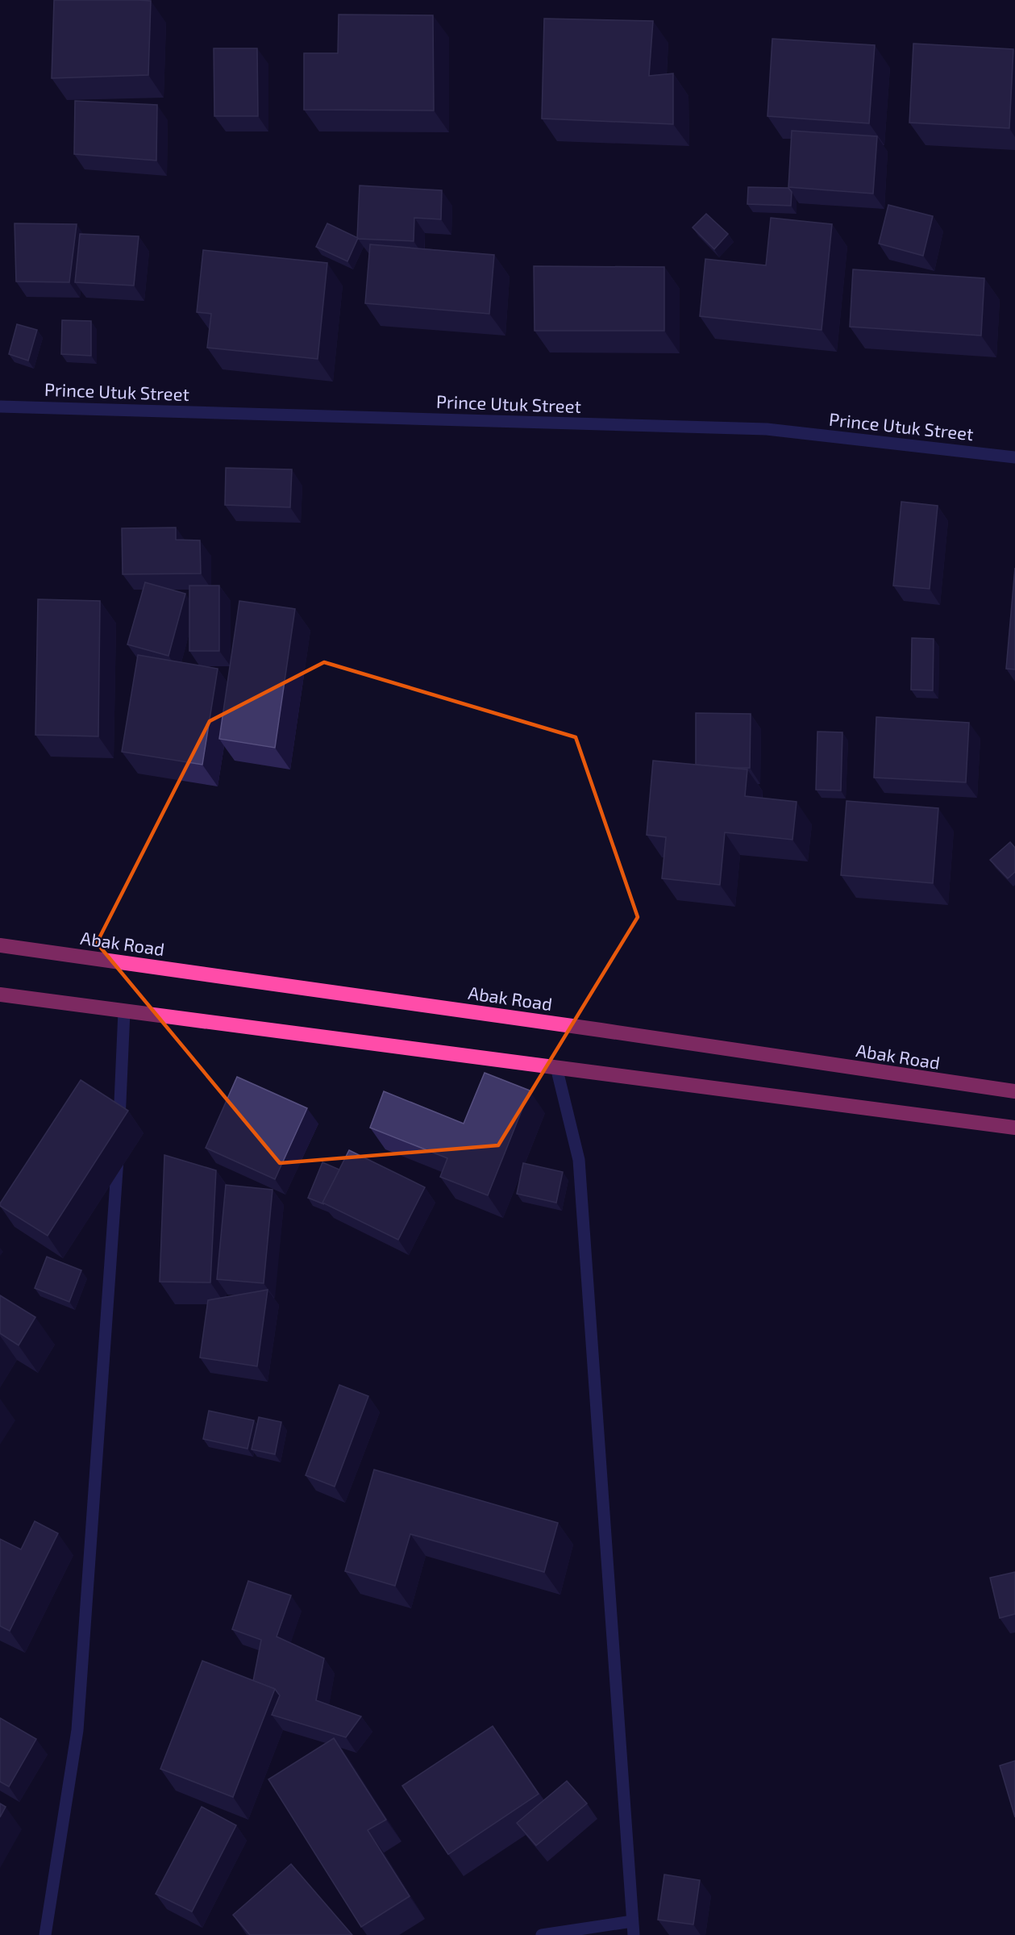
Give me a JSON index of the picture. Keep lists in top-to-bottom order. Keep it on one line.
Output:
{"streets":{"highway":["Abak Road"],"street":["Prince Utuk Street"]}}
